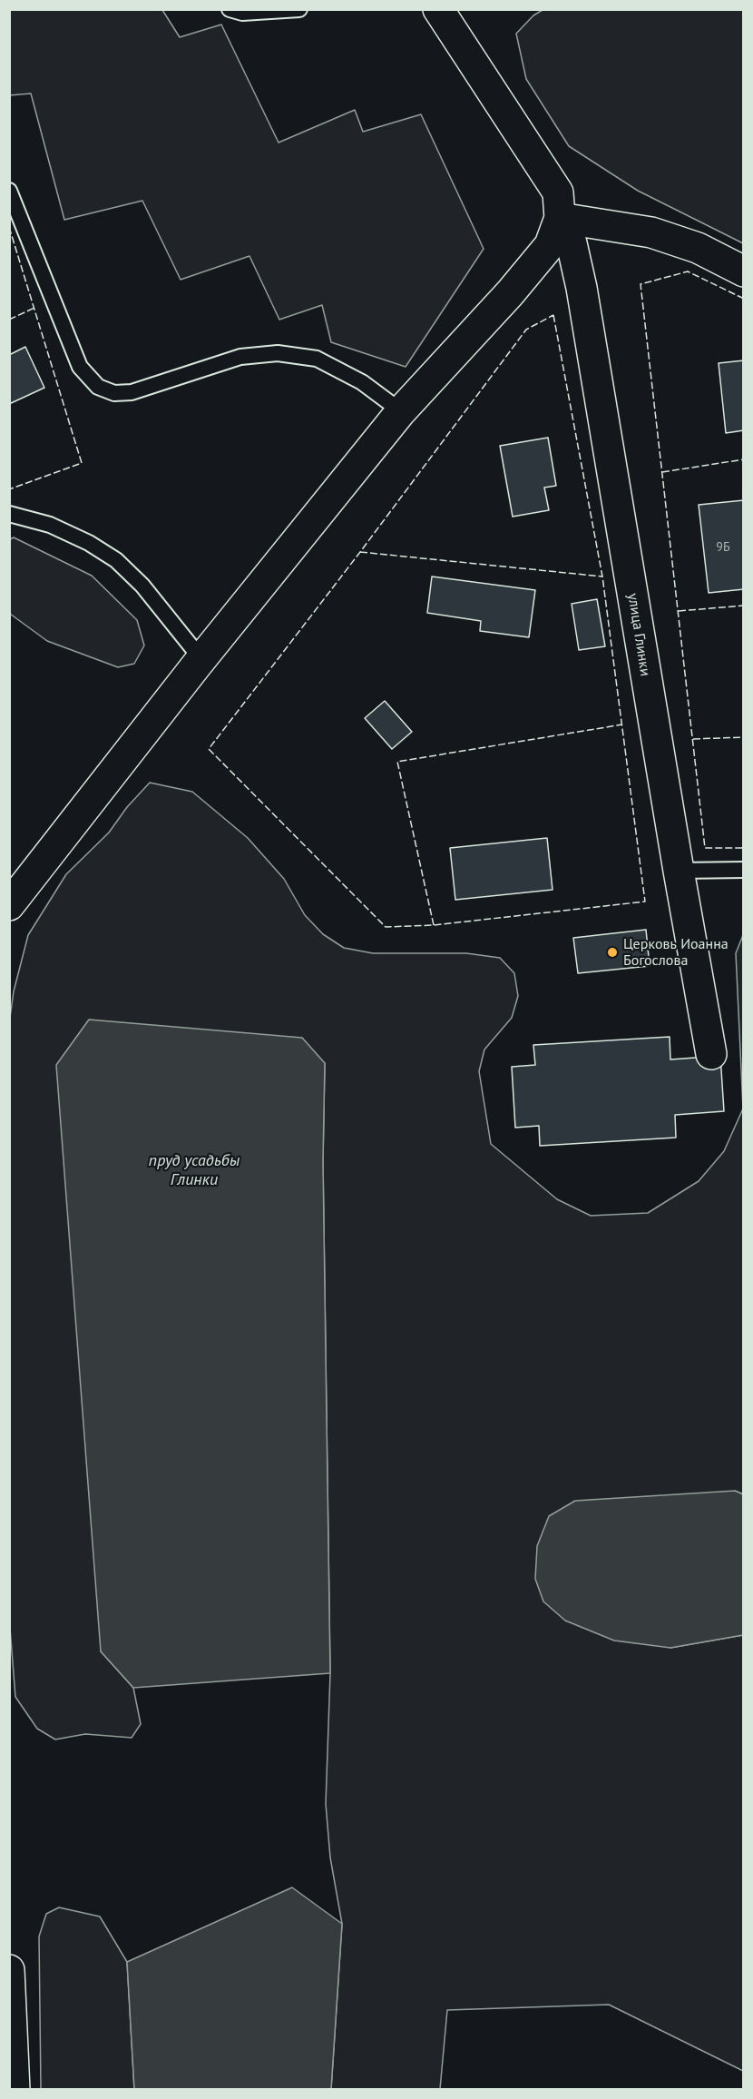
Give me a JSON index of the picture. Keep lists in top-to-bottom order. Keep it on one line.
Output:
{"streets":{"street":["улица Глинки"]},"water":["пруд усадьбы Глинки"],"places":["Церковь Иоанна Богослова"],"house_numbers":["9Б"]}
